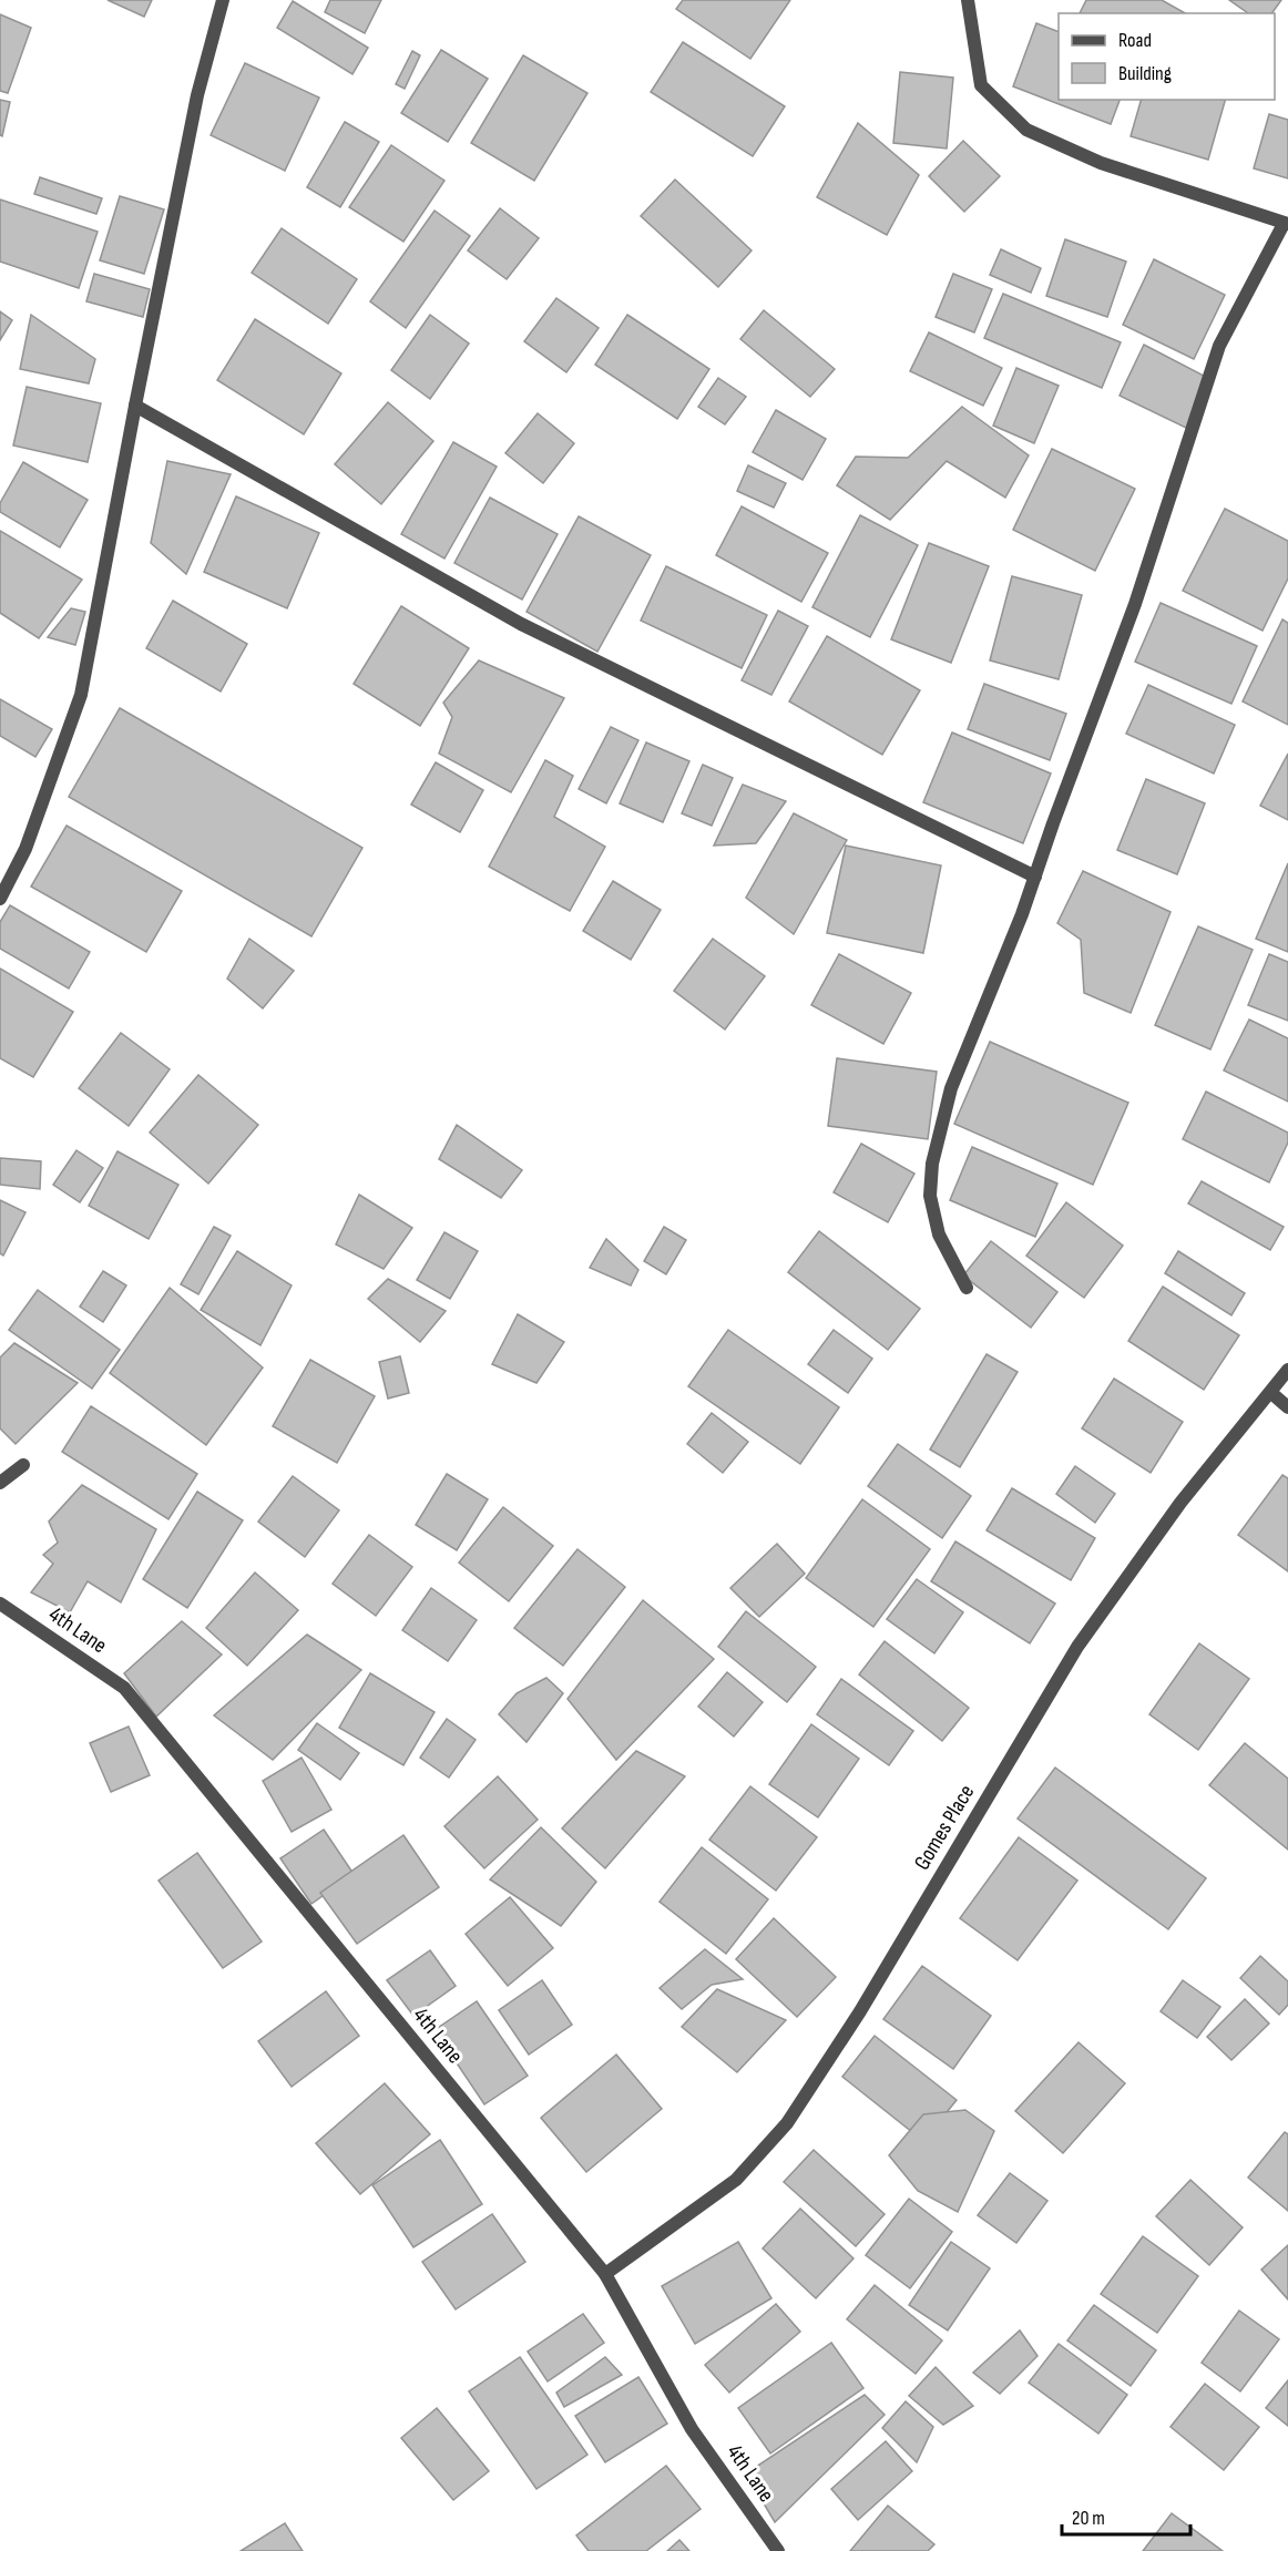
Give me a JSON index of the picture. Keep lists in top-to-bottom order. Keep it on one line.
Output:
{"streets":{"street":["4th Lane","Gomes Place"]},"crossings":[["4th Lane","Gomes Place"]],"legend":["Road","Building"],"scale_bar":"20 m"}
